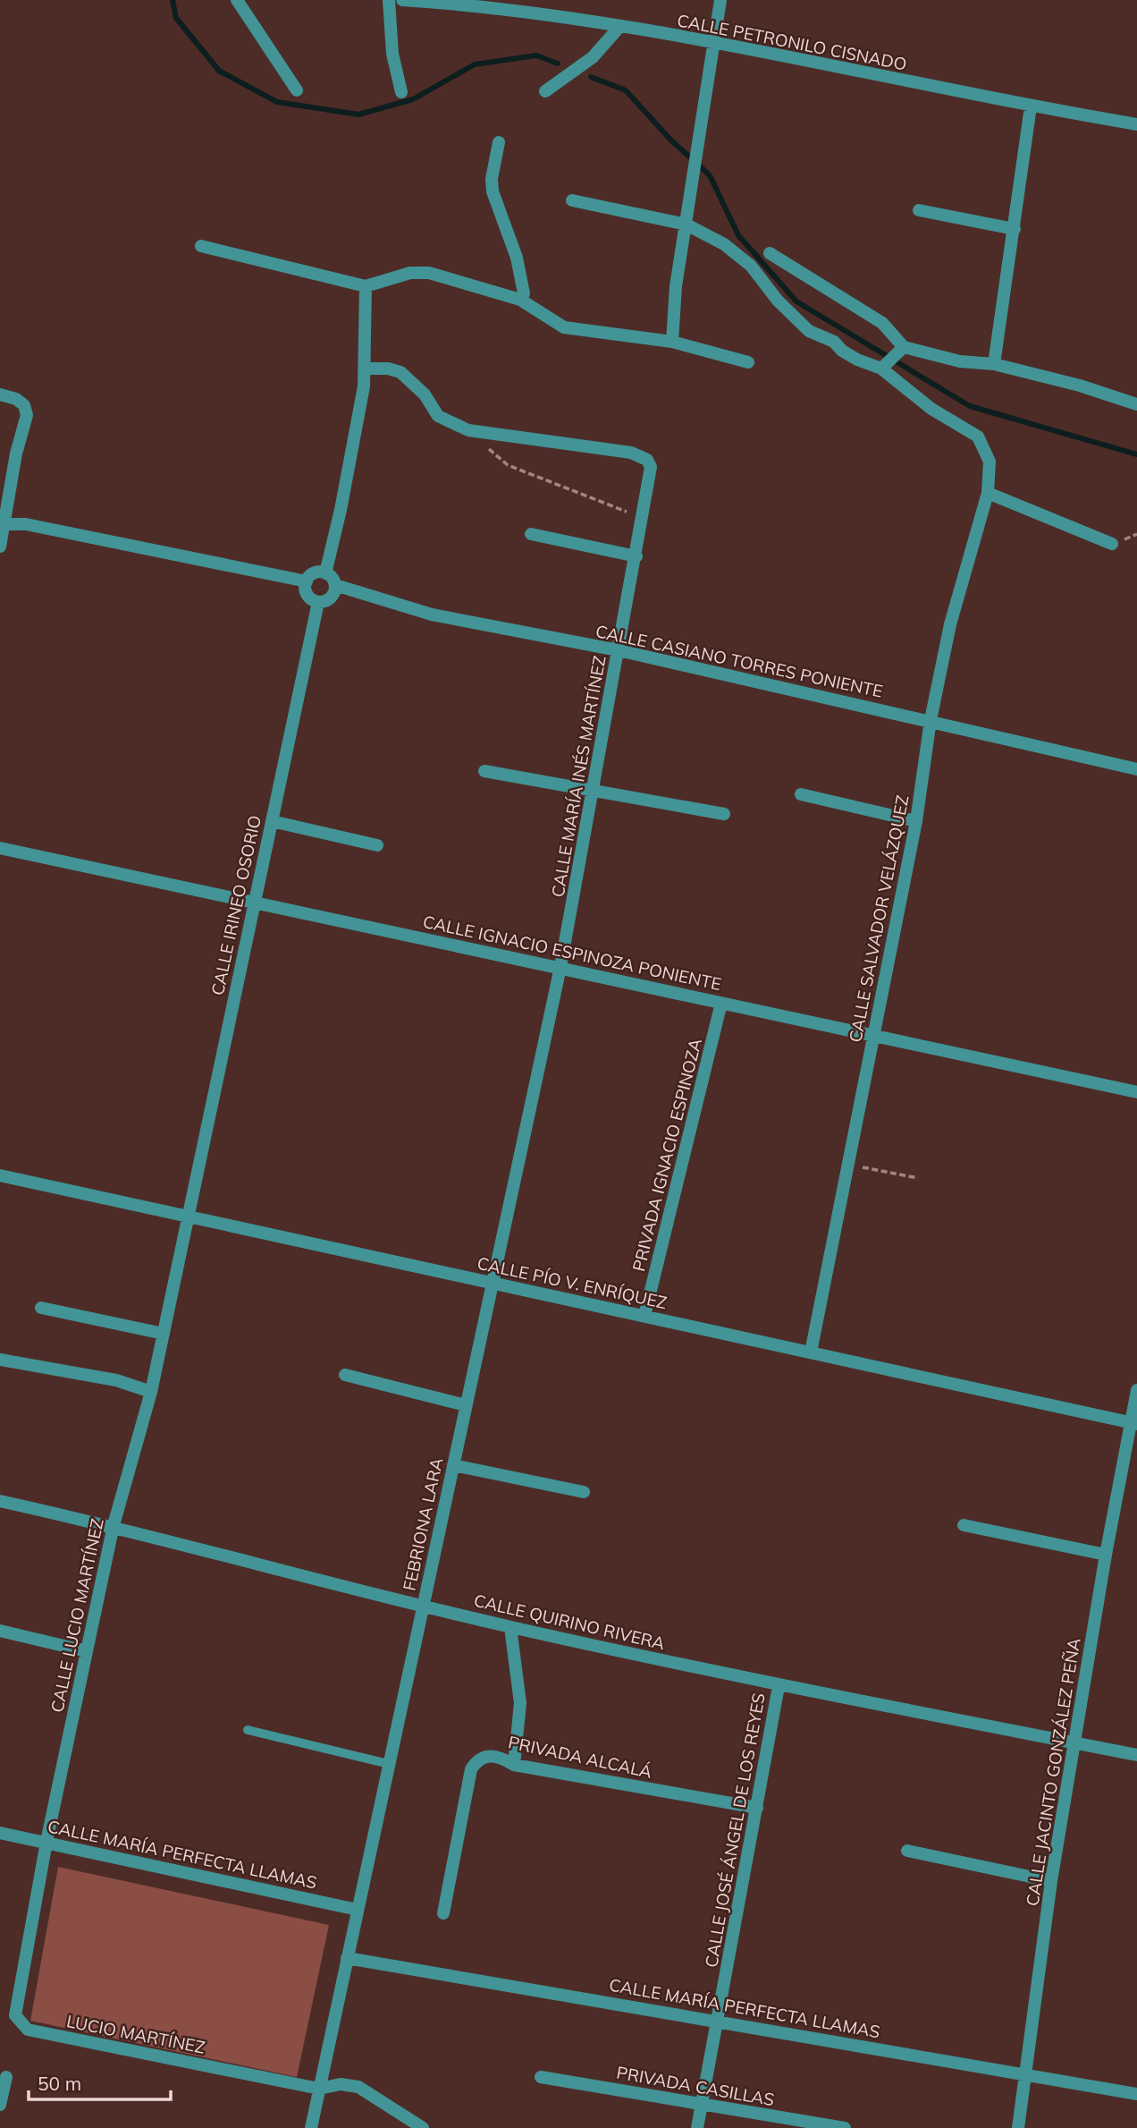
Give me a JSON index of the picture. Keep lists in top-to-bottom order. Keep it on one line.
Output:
{"streets":{"street":["CALLE PETRONILO CISNADO","CALLE CASIANO TORRES PONIENTE","CALLE MARÍA INÉS MARTÍNEZ","CALLE IRINEO OSORIO","CALLE SALVADOR VELÁZQUEZ","CALLE IGNACIO ESPINOZA PONIENTE","PRIVADA IGNACIO ESPINOZA","CALLE PÍO V. ENRÍQUEZ","FEBRIONA LARA","CALLE LUCIO MARTÍNEZ","CALLE QUIRINO RIVERA","PRIVADA ALCALÁ","CALLE JACINTO GONZÁLEZ PEÑA","CALLE JOSÉ ÁNGEL DE LOS REYES","CALLE MARÍA PERFECTA LLAMAS","LUCIO MARTÍNEZ","PRIVADA CASILLAS"]},"crossings":[["CALLE CASIANO TORRES PONIENTE","CALLE MARÍA INÉS MARTÍNEZ"],["CALLE CASIANO TORRES PONIENTE","CALLE IRINEO OSORIO"],["CALLE CASIANO TORRES PONIENTE","CALLE SALVADOR VELÁZQUEZ"],["CALLE MARÍA INÉS MARTÍNEZ","CALLE IGNACIO ESPINOZA PONIENTE"],["CALLE MARÍA INÉS MARTÍNEZ","FEBRIONA LARA"],["CALLE IRINEO OSORIO","CALLE IGNACIO ESPINOZA PONIENTE"],["CALLE IRINEO OSORIO","CALLE PÍO V. ENRÍQUEZ"],["CALLE IRINEO OSORIO","CALLE LUCIO MARTÍNEZ"],["CALLE SALVADOR VELÁZQUEZ","CALLE IGNACIO ESPINOZA PONIENTE"],["CALLE SALVADOR VELÁZQUEZ","CALLE PÍO V. ENRÍQUEZ"],["CALLE IGNACIO ESPINOZA PONIENTE","PRIVADA IGNACIO ESPINOZA"],["CALLE IGNACIO ESPINOZA PONIENTE","FEBRIONA LARA"],["PRIVADA IGNACIO ESPINOZA","CALLE PÍO V. ENRÍQUEZ"],["CALLE PÍO V. ENRÍQUEZ","FEBRIONA LARA"],["CALLE PÍO V. ENRÍQUEZ","CALLE LUCIO MARTÍNEZ"],["CALLE PÍO V. ENRÍQUEZ","CALLE JACINTO GONZÁLEZ PEÑA"],["FEBRIONA LARA","CALLE QUIRINO RIVERA"],["FEBRIONA LARA","CALLE MARÍA PERFECTA LLAMAS"],["FEBRIONA LARA","LUCIO MARTÍNEZ"],["CALLE LUCIO MARTÍNEZ","CALLE QUIRINO RIVERA"],["CALLE LUCIO MARTÍNEZ","CALLE MARÍA PERFECTA LLAMAS"],["CALLE LUCIO MARTÍNEZ","LUCIO MARTÍNEZ"],["CALLE QUIRINO RIVERA","CALLE JACINTO GONZÁLEZ PEÑA"],["CALLE QUIRINO RIVERA","CALLE JOSÉ ÁNGEL DE LOS REYES"],["PRIVADA ALCALÁ","CALLE JOSÉ ÁNGEL DE LOS REYES"],["CALLE JACINTO GONZÁLEZ PEÑA","CALLE MARÍA PERFECTA LLAMAS"],["CALLE JOSÉ ÁNGEL DE LOS REYES","CALLE MARÍA PERFECTA LLAMAS"],["CALLE JOSÉ ÁNGEL DE LOS REYES","PRIVADA CASILLAS"]],"scale_bar":"50 m"}
